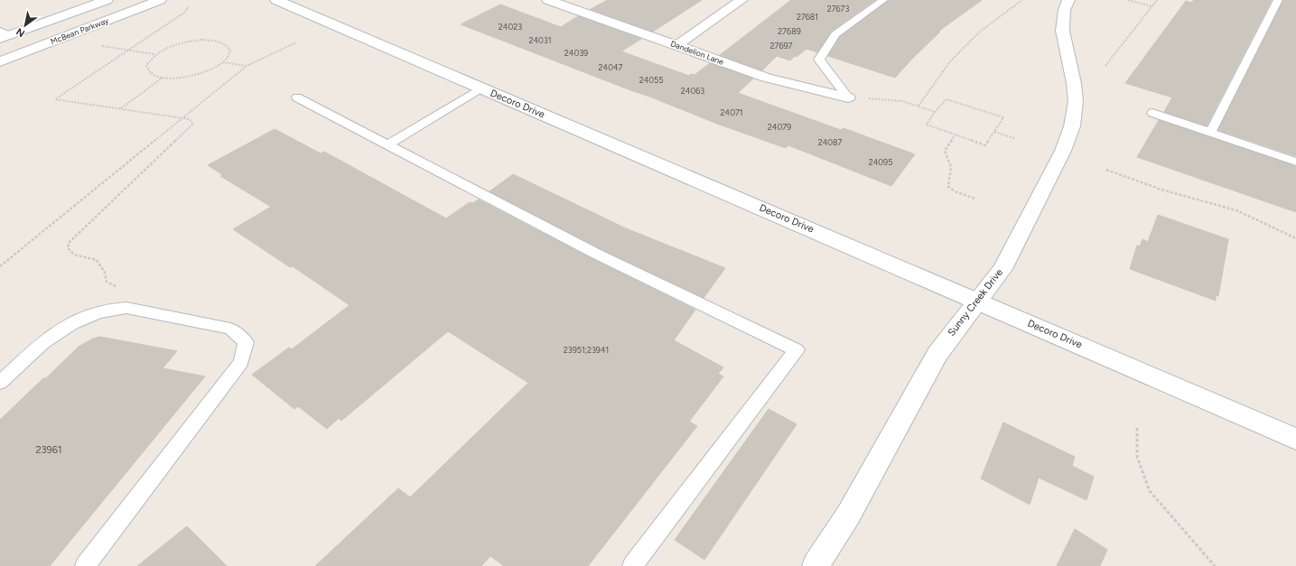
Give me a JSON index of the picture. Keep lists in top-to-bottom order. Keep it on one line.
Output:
{"streets":{"street":["McBean Parkway","Dandelion Lane","Decoro Drive","Sunny Creek Drive"]},"crossings":[["Decoro Drive","Sunny Creek Drive"]],"house_numbers":["27673","27681","24023","27689","24031","27697","24039","24047","24055","24063","24071","24079","24087","24095","23951;23941","23961"],"north":"bottom left"}
